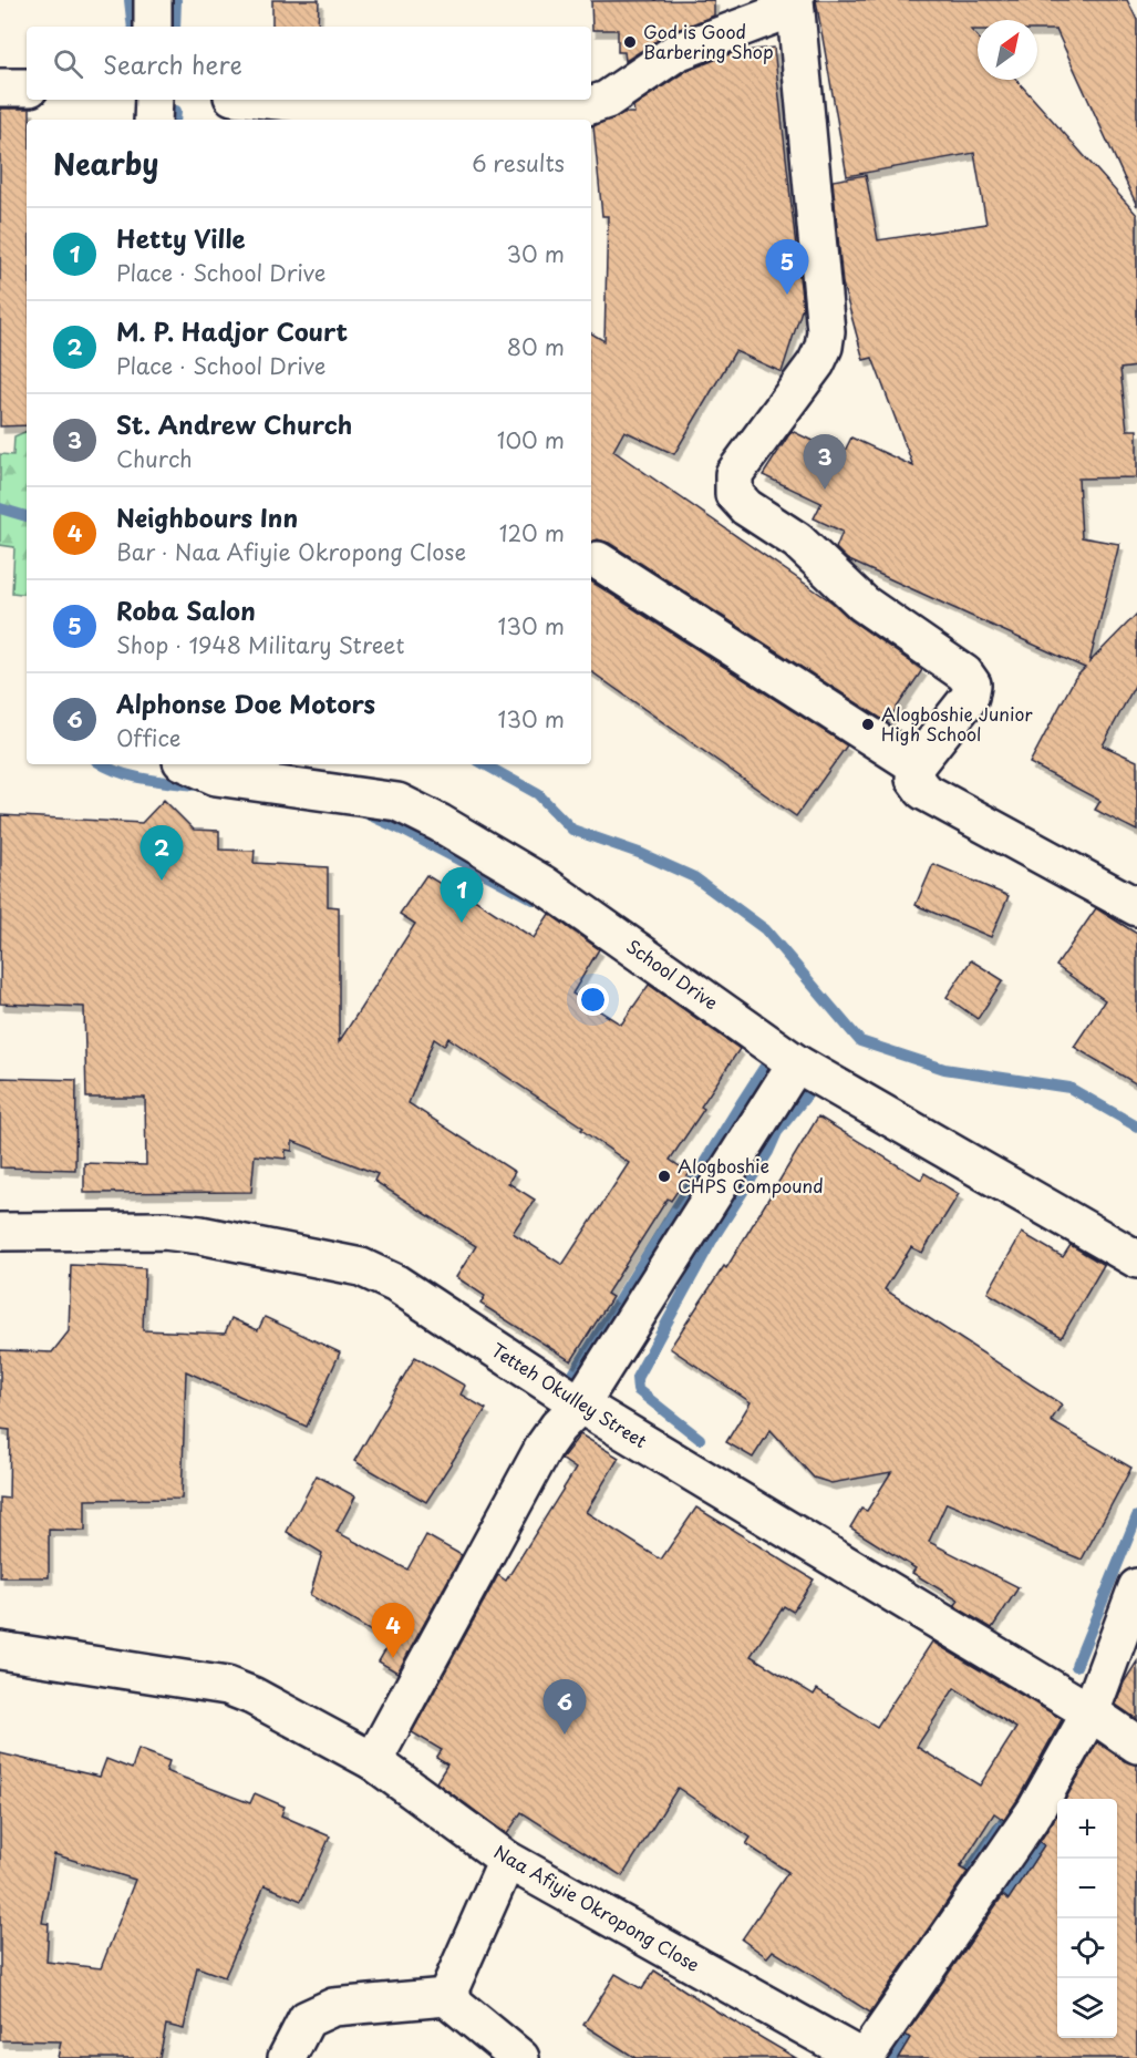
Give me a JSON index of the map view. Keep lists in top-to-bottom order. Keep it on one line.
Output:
{"streets":{"street":["School Drive","Tetteh Okulley Street","Naa Afiyie Okropong Close"]},"places":["God is Good Barbering Shop","Alogboshie Junior High School","Alogboshie CHPS Compound"],"north":"top right","page":{"search":"Search here","heading":["Nearby","6 results"],"list":[{"mark":"1","name":"Hetty Ville","note":"Place · School Drive","value":"30 m"},{"mark":"2","name":"M. P. Hadjor Court","note":"Place · School Drive","value":"80 m"},{"mark":"3","name":"St. Andrew Church","note":"Church","value":"100 m"},{"mark":"4","name":"Neighbours Inn","note":"Bar · Naa Afiyie Okropong Close","value":"120 m"},{"mark":"5","name":"Roba Salon","note":"Shop · 1948 Military Street","value":"130 m"},{"mark":"6","name":"Alphonse Doe Motors","note":"Office","value":"130 m"}],"pins":["5","3","2","1","4","6"],"map_buttons":["+","−"]}}
